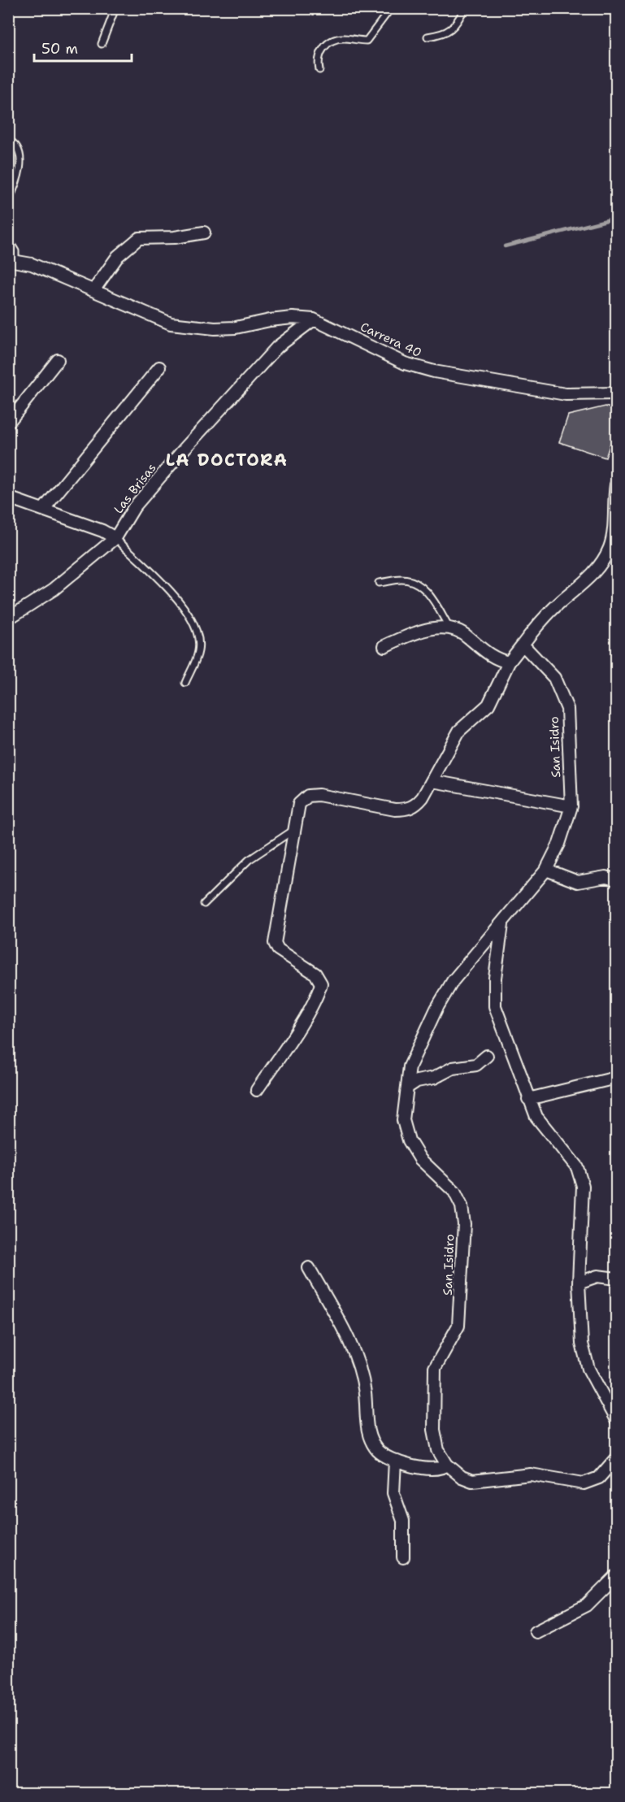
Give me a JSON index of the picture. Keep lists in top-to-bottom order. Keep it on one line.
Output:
{"streets":{"street":["Carrera 40","Las Brisas","San Isidro"]},"crossings":[["Carrera 40","Las Brisas"]],"districts":["LA DOCTORA"],"scale_bar":"50 m"}
